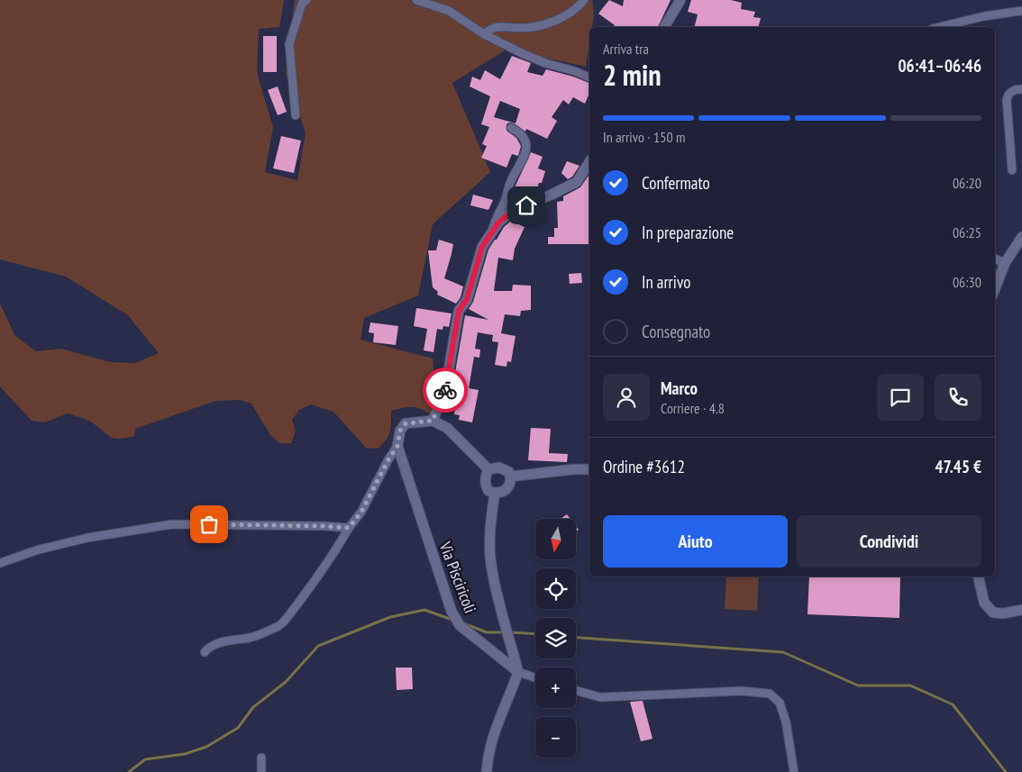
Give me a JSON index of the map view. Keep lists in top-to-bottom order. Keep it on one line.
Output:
{"streets":{"street":["Via Pisciricoli"]},"north":"bottom","page":{"heading":["2 min","Arriva tra","06:41–06:46"],"panel":["Marco","Corriere · 4.8","Ordine #3612","47.45 €"],"bar":"In arrivo · 150 m","list":[["Confermato","06:20"],["In preparazione","06:25"],["In arrivo","06:30"],"Consegnato"],"buttons":["Aiuto","Condividi"],"map_buttons":["+","−"]}}
